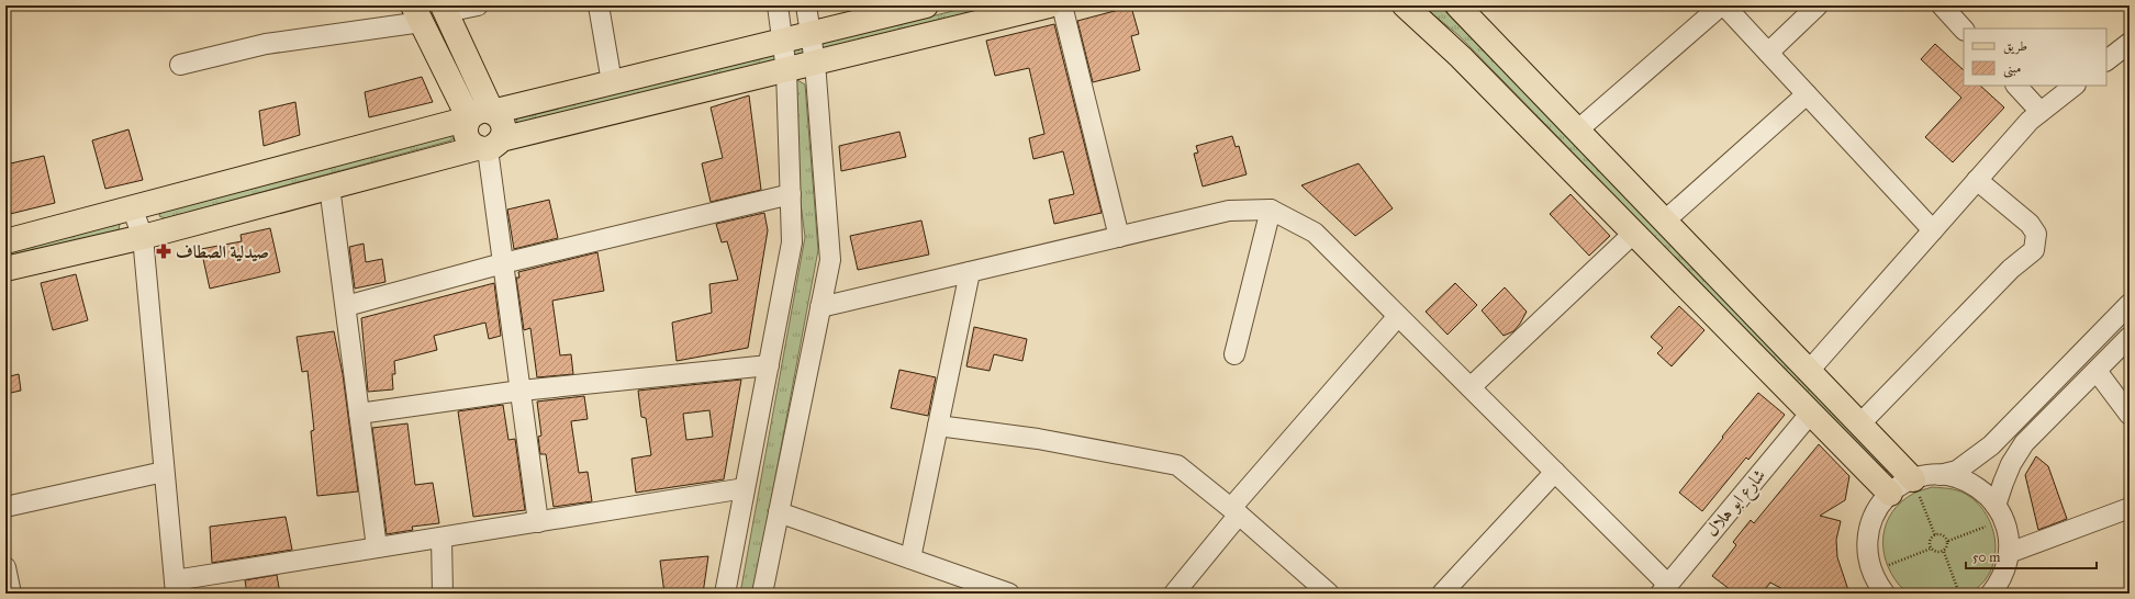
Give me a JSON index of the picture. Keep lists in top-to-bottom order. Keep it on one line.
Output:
{"streets":{"street":["شارع ابو هلال"]},"places":{"pharmacy":["صيدلية الصطاف"]},"legend":["طريق","مبنى"],"scale_bar":"50 m"}
